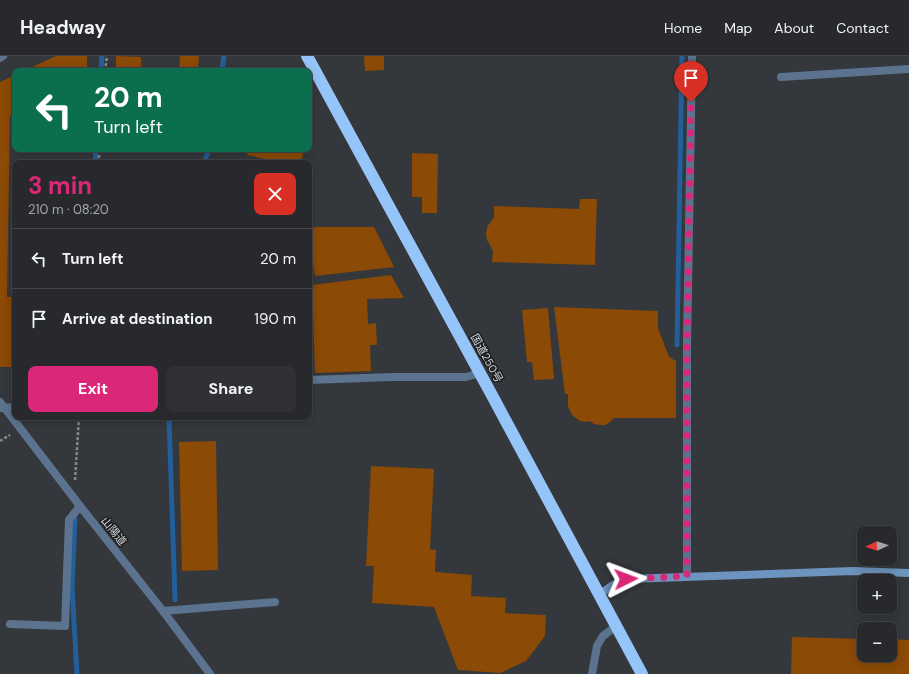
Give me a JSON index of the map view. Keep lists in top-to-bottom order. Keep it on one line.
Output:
{"streets":{"highway":["国道250号"],"street":["山陽道"]},"north":"left","page":{"header":"Headway","nav":["Home","Map","About","Contact"],"turn":["20 m","Turn left"],"heading":["3 min","210 m · 08:20"],"list":[{"name":"Turn left","value":"20 m"},{"name":"Arrive at destination","value":"190 m"}],"buttons":["Exit","Share"],"map_buttons":["+","−"]}}
